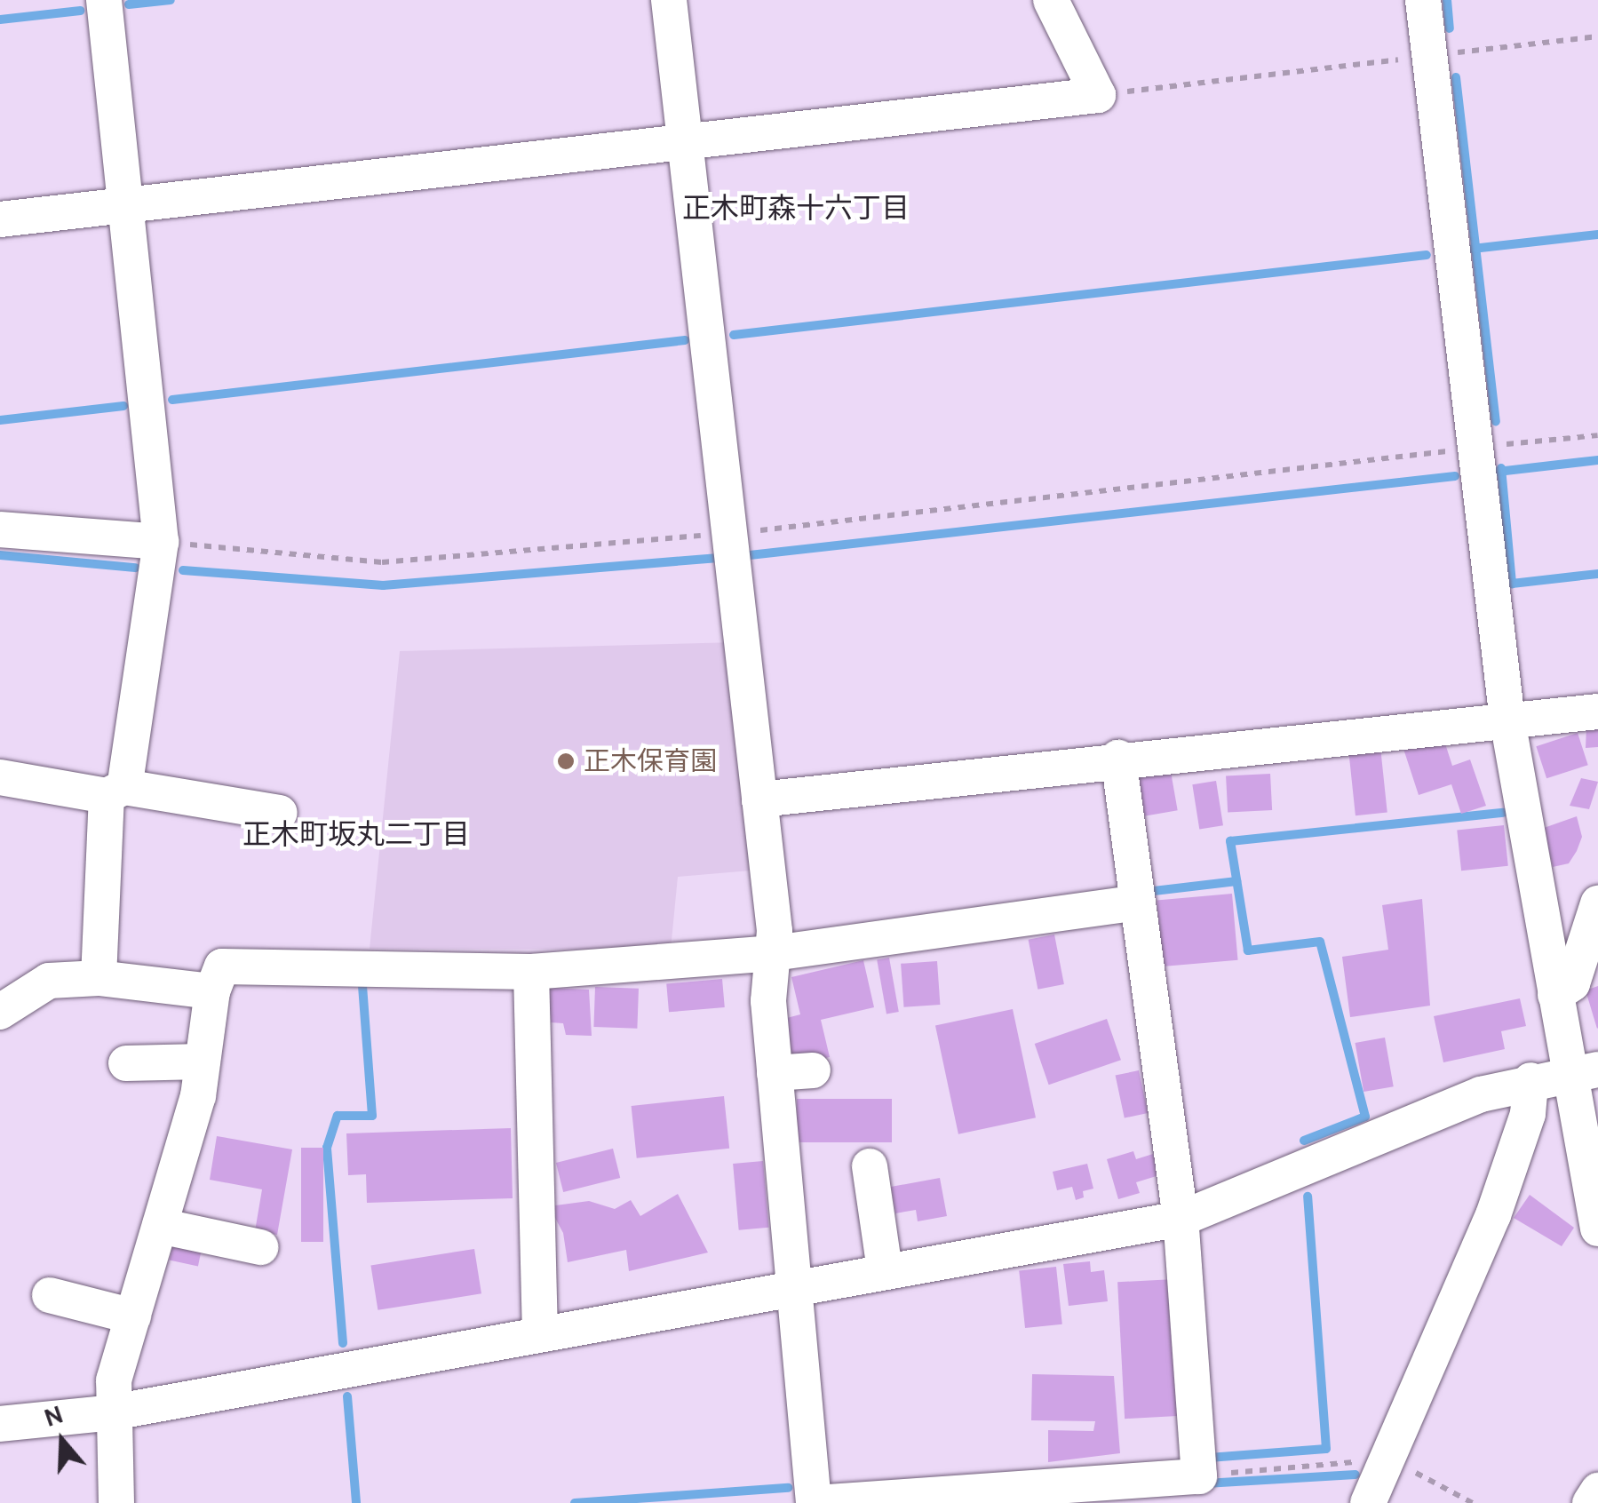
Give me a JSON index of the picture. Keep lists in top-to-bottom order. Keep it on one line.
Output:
{"districts":["正木町森十六丁目","正木町坂丸二丁目"],"places":["正木保育園"],"north":"top"}
